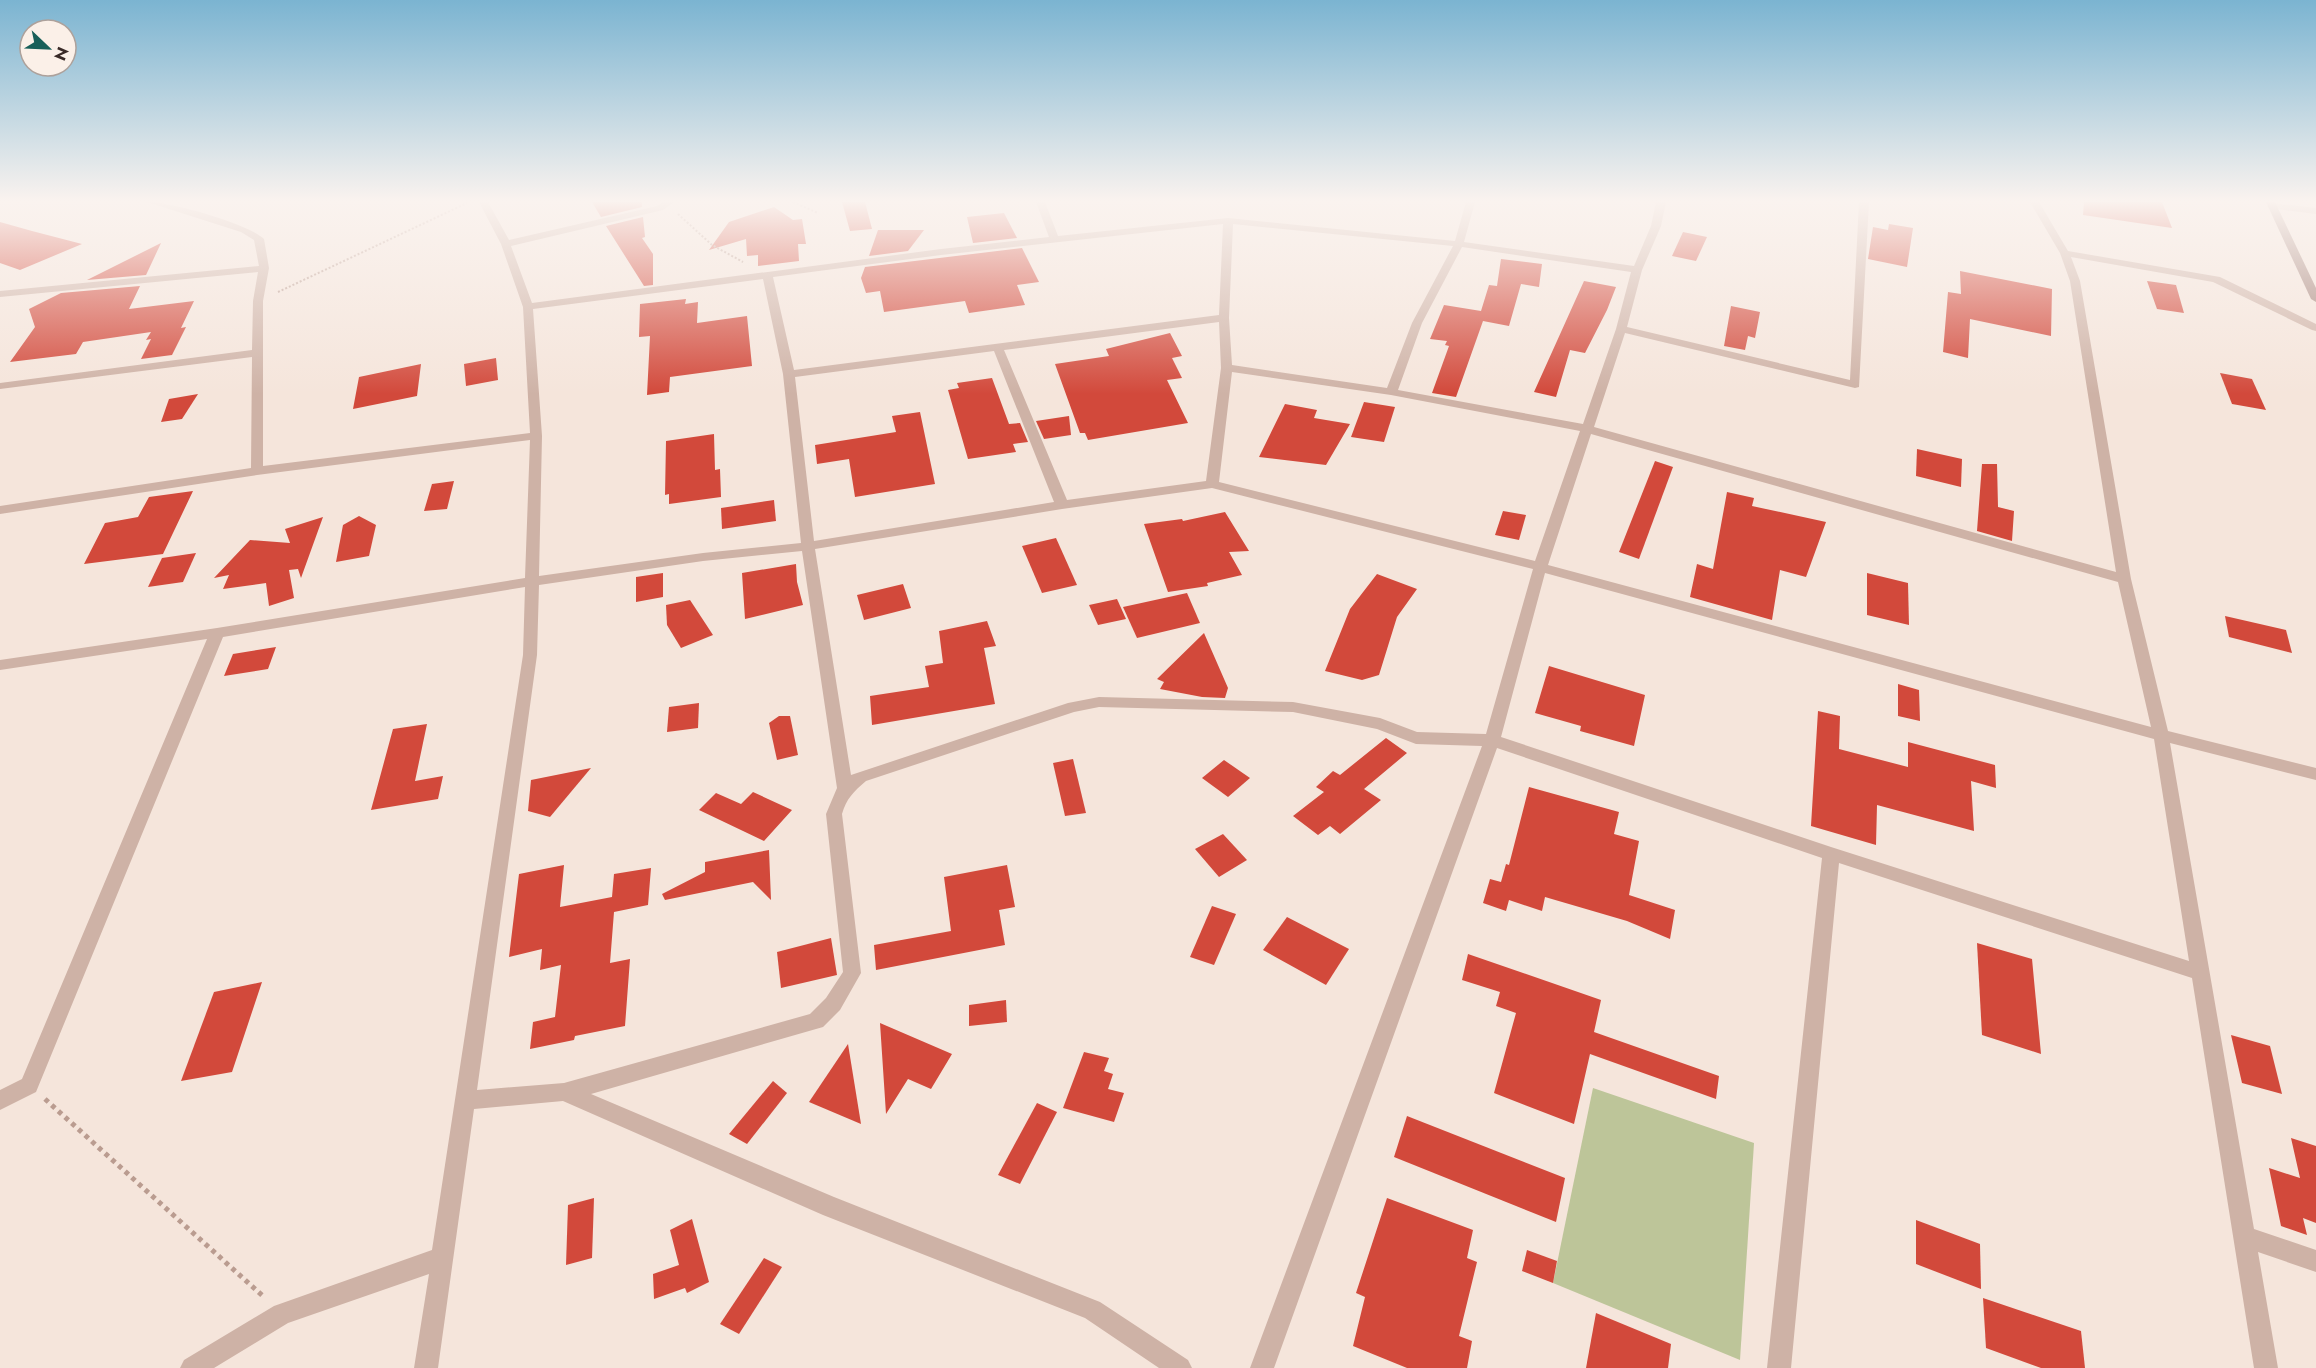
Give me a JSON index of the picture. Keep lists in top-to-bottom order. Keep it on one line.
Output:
{"north":"bottom right"}
